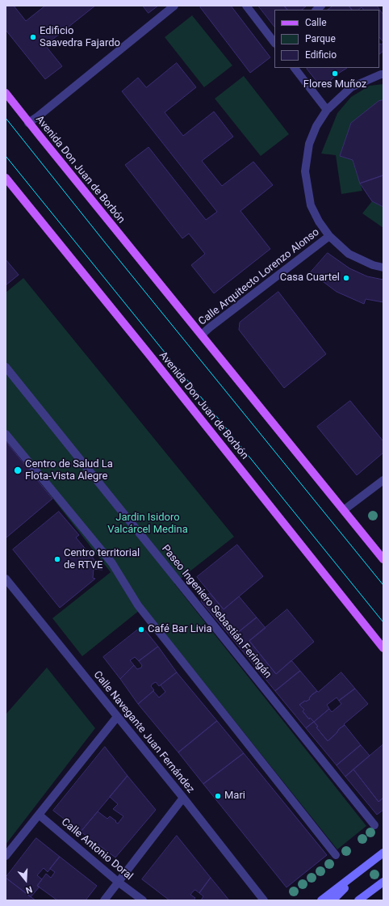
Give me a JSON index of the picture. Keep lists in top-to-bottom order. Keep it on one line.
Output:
{"streets":{"main road":["Avenida Don Juan de Borbón"],"street":["Calle Arquitecto Lorenzo Alonso","Paseo Ingeniero Sebastián Feringán","Calle Navegante Juan Fernández","Calle Antonio Doral"]},"crossings":[["Avenida Don Juan de Borbón","Calle Arquitecto Lorenzo Alonso"]],"parks":["Jardin Isidoro Valcárcel Medina"],"places":["Edificio Saavedra Fajardo","Flores Muñoz","Casa Cuartel","Centro de Salud La Flota-Vista Alegre","Centro territorial de RTVE","Café Bar Livia","Mari"],"legend":["Calle","Parque","Edificio"],"north":"bottom"}
